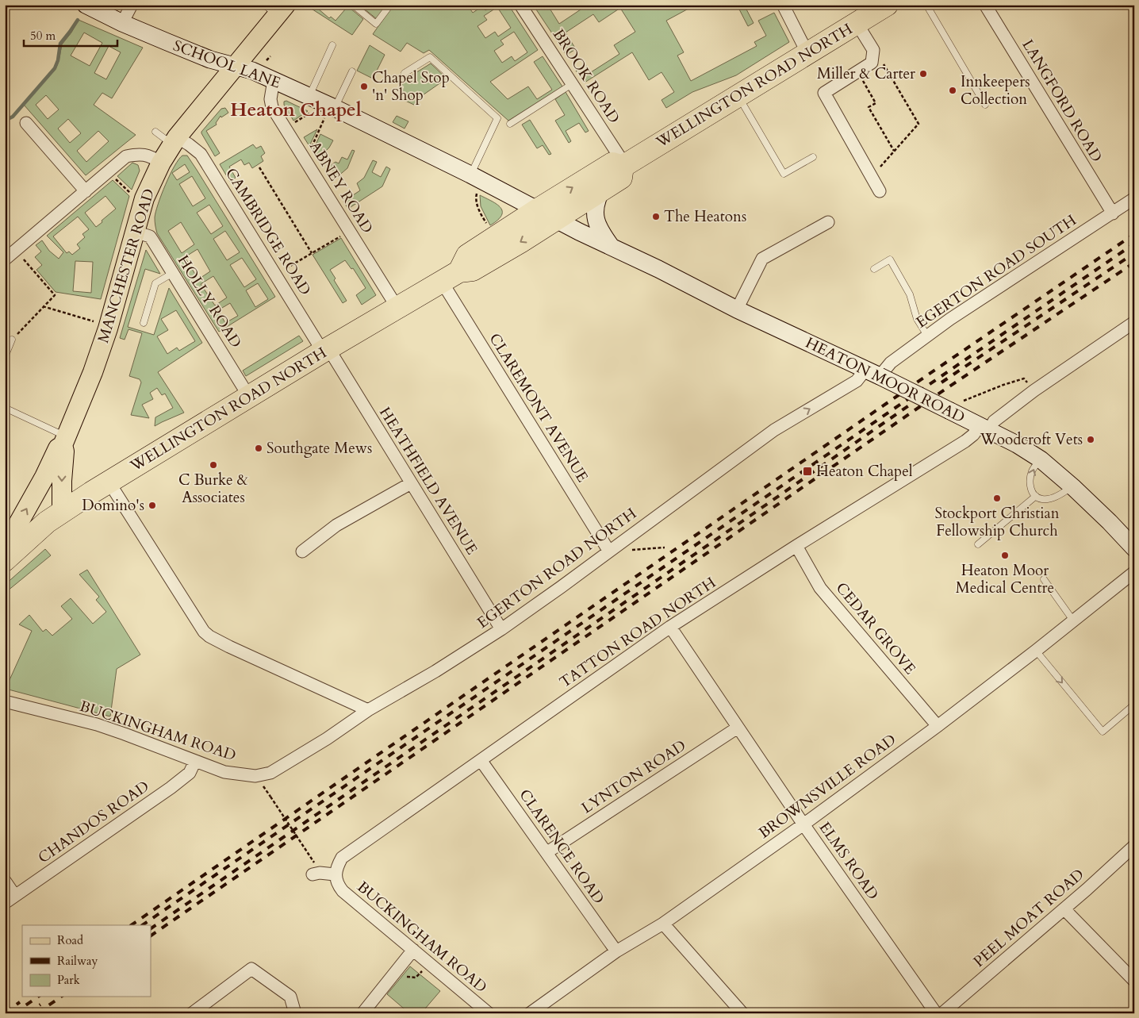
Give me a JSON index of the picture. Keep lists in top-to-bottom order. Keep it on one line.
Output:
{"streets":{"highway":["WELLINGTON ROAD NORTH"],"main road":["SCHOOL LANE","MANCHESTER ROAD","HEATON MOOR ROAD"],"street":["BROOK ROAD","LANGFORD ROAD","ABNEY ROAD","CAMBRIDGE ROAD","EGERTON ROAD SOUTH","HOLLY ROAD","CLAREMONT AVENUE","HEATHFIELD AVENUE","EGERTON ROAD NORTH","CEDAR GROVE","TATTON ROAD NORTH","BUCKINGHAM ROAD","LYNTON ROAD","BROWNSVILLE ROAD","CHANDOS ROAD","CLARENCE ROAD","ELMS ROAD","PEEL MOAT ROAD"]},"crossings":[["SCHOOL LANE","WELLINGTON ROAD NORTH"],["SCHOOL LANE","ABNEY ROAD"],["SCHOOL LANE","MANCHESTER ROAD"],["SCHOOL LANE","HEATON MOOR ROAD"],["BROOK ROAD","WELLINGTON ROAD NORTH"],["WELLINGTON ROAD NORTH","ABNEY ROAD"],["WELLINGTON ROAD NORTH","CAMBRIDGE ROAD"],["WELLINGTON ROAD NORTH","MANCHESTER ROAD"],["WELLINGTON ROAD NORTH","HOLLY ROAD"],["WELLINGTON ROAD NORTH","HEATON MOOR ROAD"],["WELLINGTON ROAD NORTH","CLAREMONT AVENUE"],["WELLINGTON ROAD NORTH","HEATHFIELD AVENUE"],["LANGFORD ROAD","EGERTON ROAD SOUTH"],["CAMBRIDGE ROAD","MANCHESTER ROAD"],["CAMBRIDGE ROAD","HEATHFIELD AVENUE"],["MANCHESTER ROAD","HOLLY ROAD"],["EGERTON ROAD SOUTH","HEATON MOOR ROAD"],["EGERTON ROAD SOUTH","EGERTON ROAD NORTH"],["HEATON MOOR ROAD","EGERTON ROAD NORTH"],["HEATON MOOR ROAD","TATTON ROAD NORTH"],["CLAREMONT AVENUE","EGERTON ROAD NORTH"],["HEATHFIELD AVENUE","EGERTON ROAD NORTH"],["EGERTON ROAD NORTH","BUCKINGHAM ROAD"],["CEDAR GROVE","TATTON ROAD NORTH"],["CEDAR GROVE","BROWNSVILLE ROAD"],["TATTON ROAD NORTH","BUCKINGHAM ROAD"],["TATTON ROAD NORTH","CLARENCE ROAD"],["TATTON ROAD NORTH","ELMS ROAD"],["BUCKINGHAM ROAD","CHANDOS ROAD"],["LYNTON ROAD","CLARENCE ROAD"],["LYNTON ROAD","ELMS ROAD"],["BROWNSVILLE ROAD","CLARENCE ROAD"],["BROWNSVILLE ROAD","ELMS ROAD"]],"one_way":["EGERTON ROAD NORTH"],"districts":["Heaton Chapel"],"places":{"other":["Miller & Carter","Chapel Stop 'n' Shop","Innkeepers Collection","The Heatons","Woodcroft Vets","Southgate Mews","C Burke & Associates","Stockport Christian Fellowship Church","Domino's","Heaton Moor Medical Centre"],"transit":["Heaton Chapel"]},"legend":["Road","Railway","Park"],"scale_bar":"50 m"}
